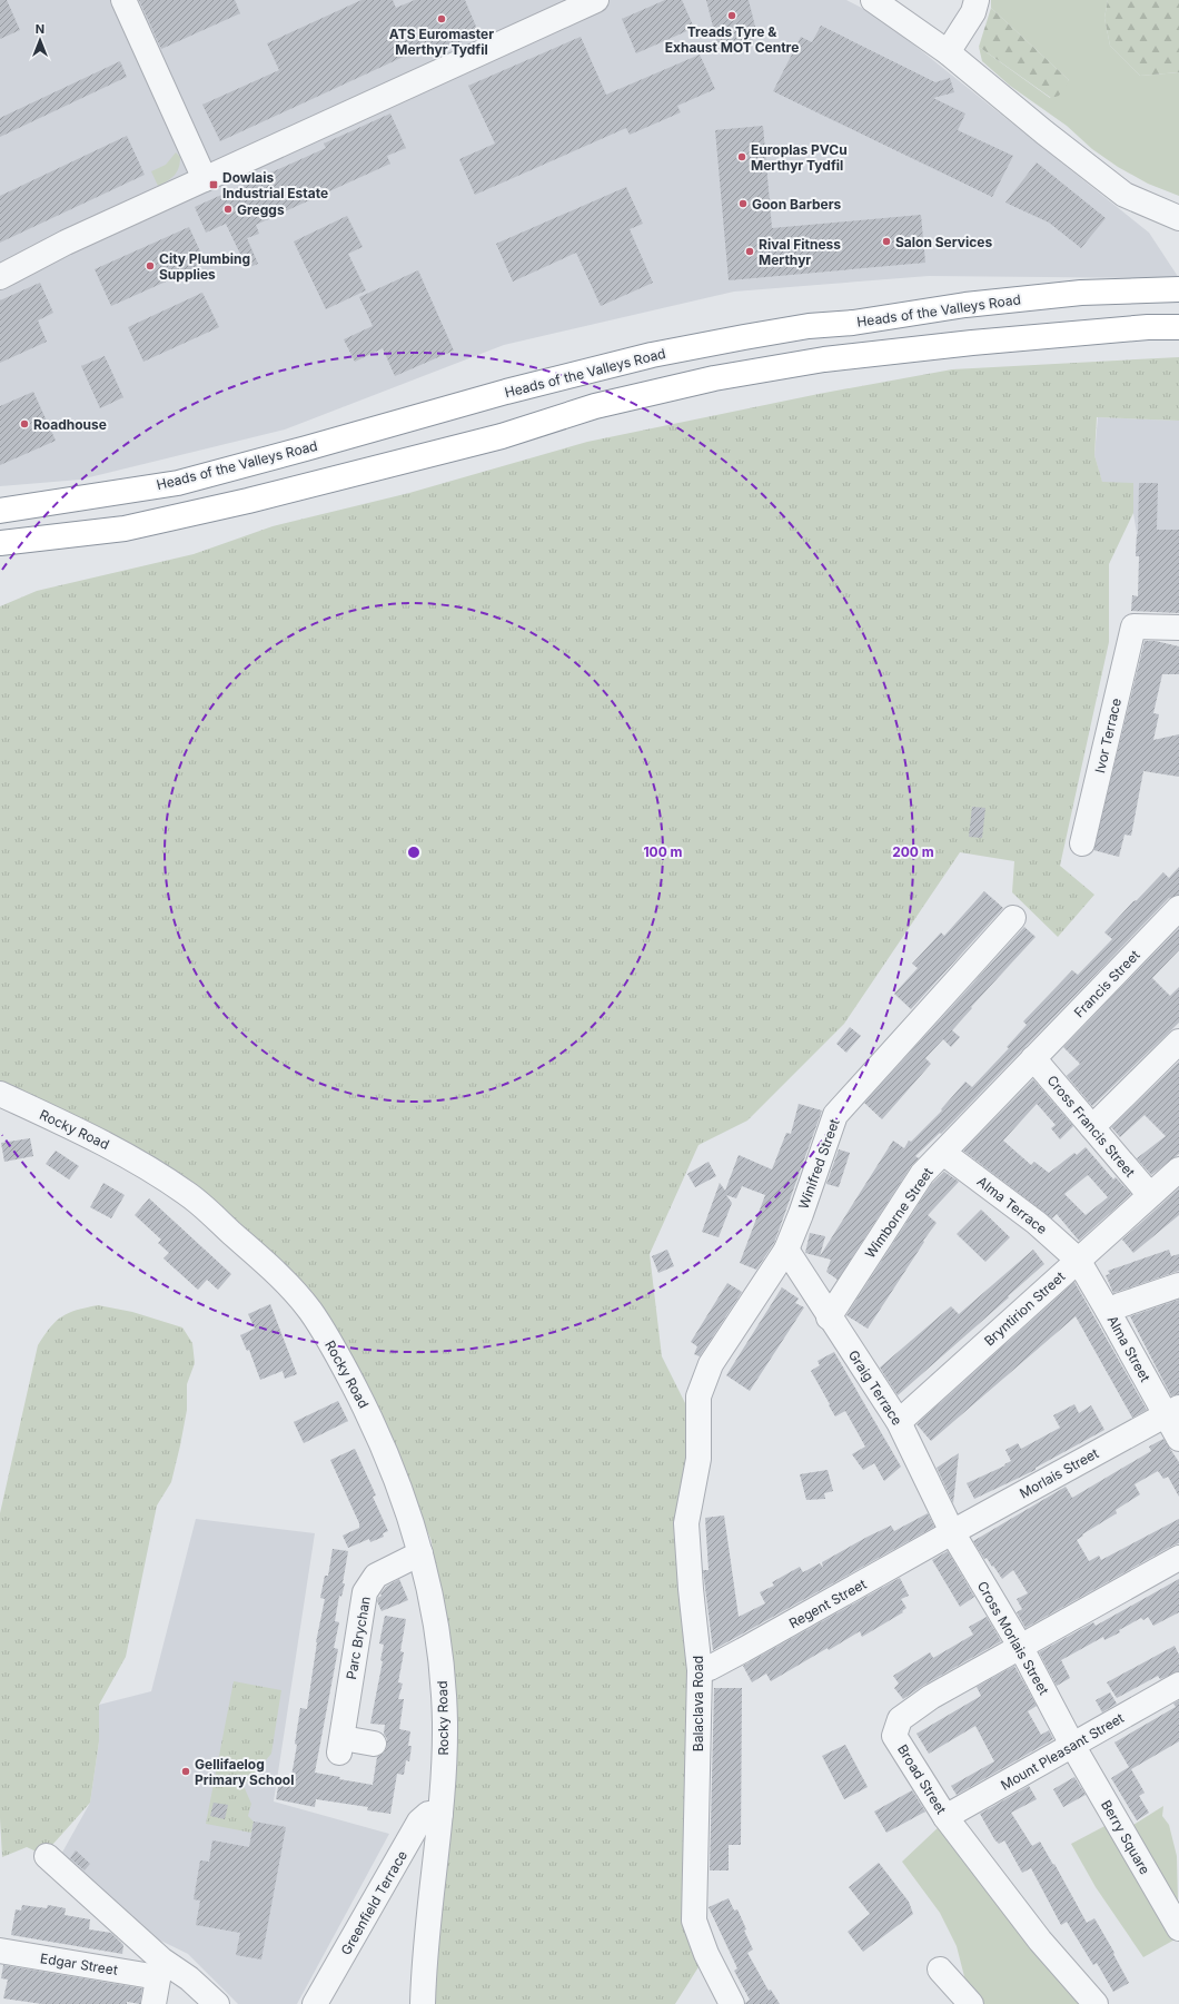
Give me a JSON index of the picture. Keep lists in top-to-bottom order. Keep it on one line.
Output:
{"streets":{"highway":["Heads of the Valleys Road"],"street":["Ivor Terrace","Francis Street","Cross Francis Street","Rocky Road","Winifred Street","Alma Terrace","Wimborne Street","Bryntirion Street","Alma Street","Graig Terrace","Morlais Street","Regent Street","Parc Brychan","Cross Morlais Street","Balaclava Road","Mount Pleasant Street","Broad Street","Berry Square","Greenfield Terrace","Edgar Street"]},"crossings":[["Francis Street","Cross Francis Street"],["Francis Street","Wimborne Street"],["Cross Francis Street","Wimborne Street"],["Cross Francis Street","Bryntirion Street"],["Rocky Road","Parc Brychan"],["Rocky Road","Greenfield Terrace"],["Winifred Street","Graig Terrace"],["Winifred Street","Balaclava Road"],["Alma Terrace","Wimborne Street"],["Alma Terrace","Bryntirion Street"],["Alma Terrace","Alma Street"],["Wimborne Street","Graig Terrace"],["Bryntirion Street","Alma Street"],["Bryntirion Street","Graig Terrace"],["Alma Street","Morlais Street"],["Graig Terrace","Morlais Street"],["Graig Terrace","Regent Street"],["Graig Terrace","Cross Morlais Street"],["Morlais Street","Regent Street"],["Morlais Street","Cross Morlais Street"],["Regent Street","Cross Morlais Street"],["Regent Street","Balaclava Road"],["Cross Morlais Street","Mount Pleasant Street"],["Cross Morlais Street","Broad Street"],["Cross Morlais Street","Berry Square"],["Mount Pleasant Street","Broad Street"],["Mount Pleasant Street","Berry Square"]],"places":{"other":["Treads Tyre & Exhaust MOT Centre","ATS Euromaster Merthyr Tydfil","Europlas PVCu Merthyr Tydfil","Goon Barbers","Greggs","Salon Services","Rival Fitness Merthyr","City Plumbing Supplies","Roadhouse","Gellifaelog Primary School"],"transit":["Dowlais Industrial Estate"]},"north":"top","rings":["100 m","200 m"]}
